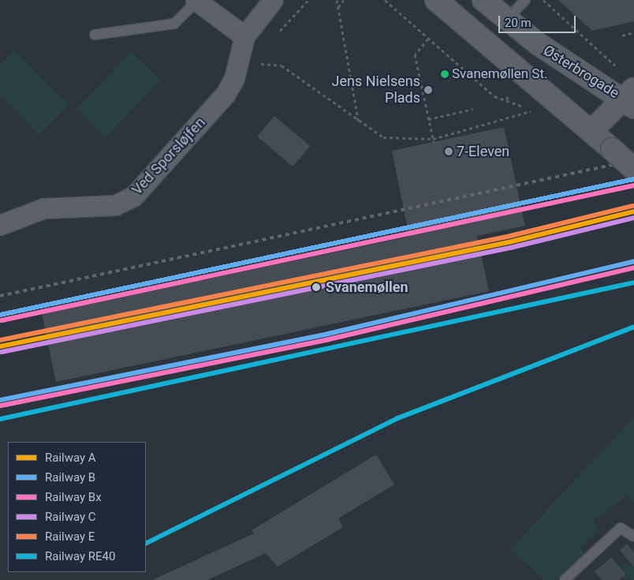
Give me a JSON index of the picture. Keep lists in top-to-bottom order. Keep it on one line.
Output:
{"streets":{"street":["Østerbrogade","Ved Sporsløjfen"]},"places":["Svanemøllen St.","Jens Nielsens Plads","7-Eleven","Svanemøllen"],"lines":["rail line B","rail line Bx","rail line E","rail line A","rail line C","rail line RE40"],"legend":["Railway A","Railway B","Railway Bx","Railway C","Railway E","Railway RE40"],"scale_bar":"20 m"}
